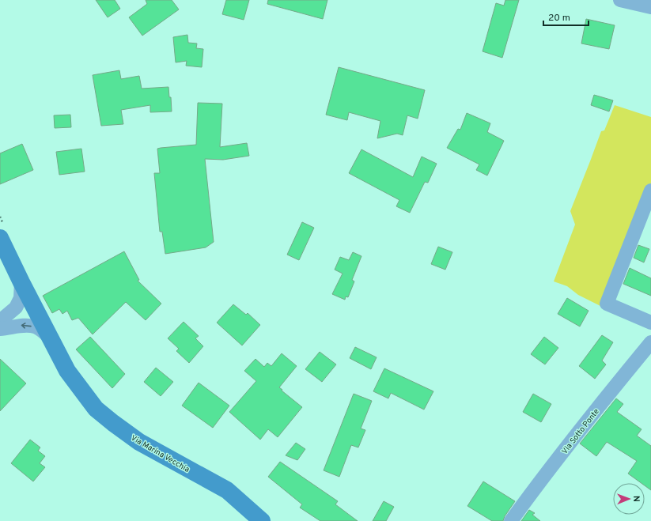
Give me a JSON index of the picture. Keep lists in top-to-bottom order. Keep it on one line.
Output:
{"streets":{"main road":["Via Marina Vecchia"],"street":["Via Sotto Ponte"]},"scale_bar":"20 m","north":"right"}
